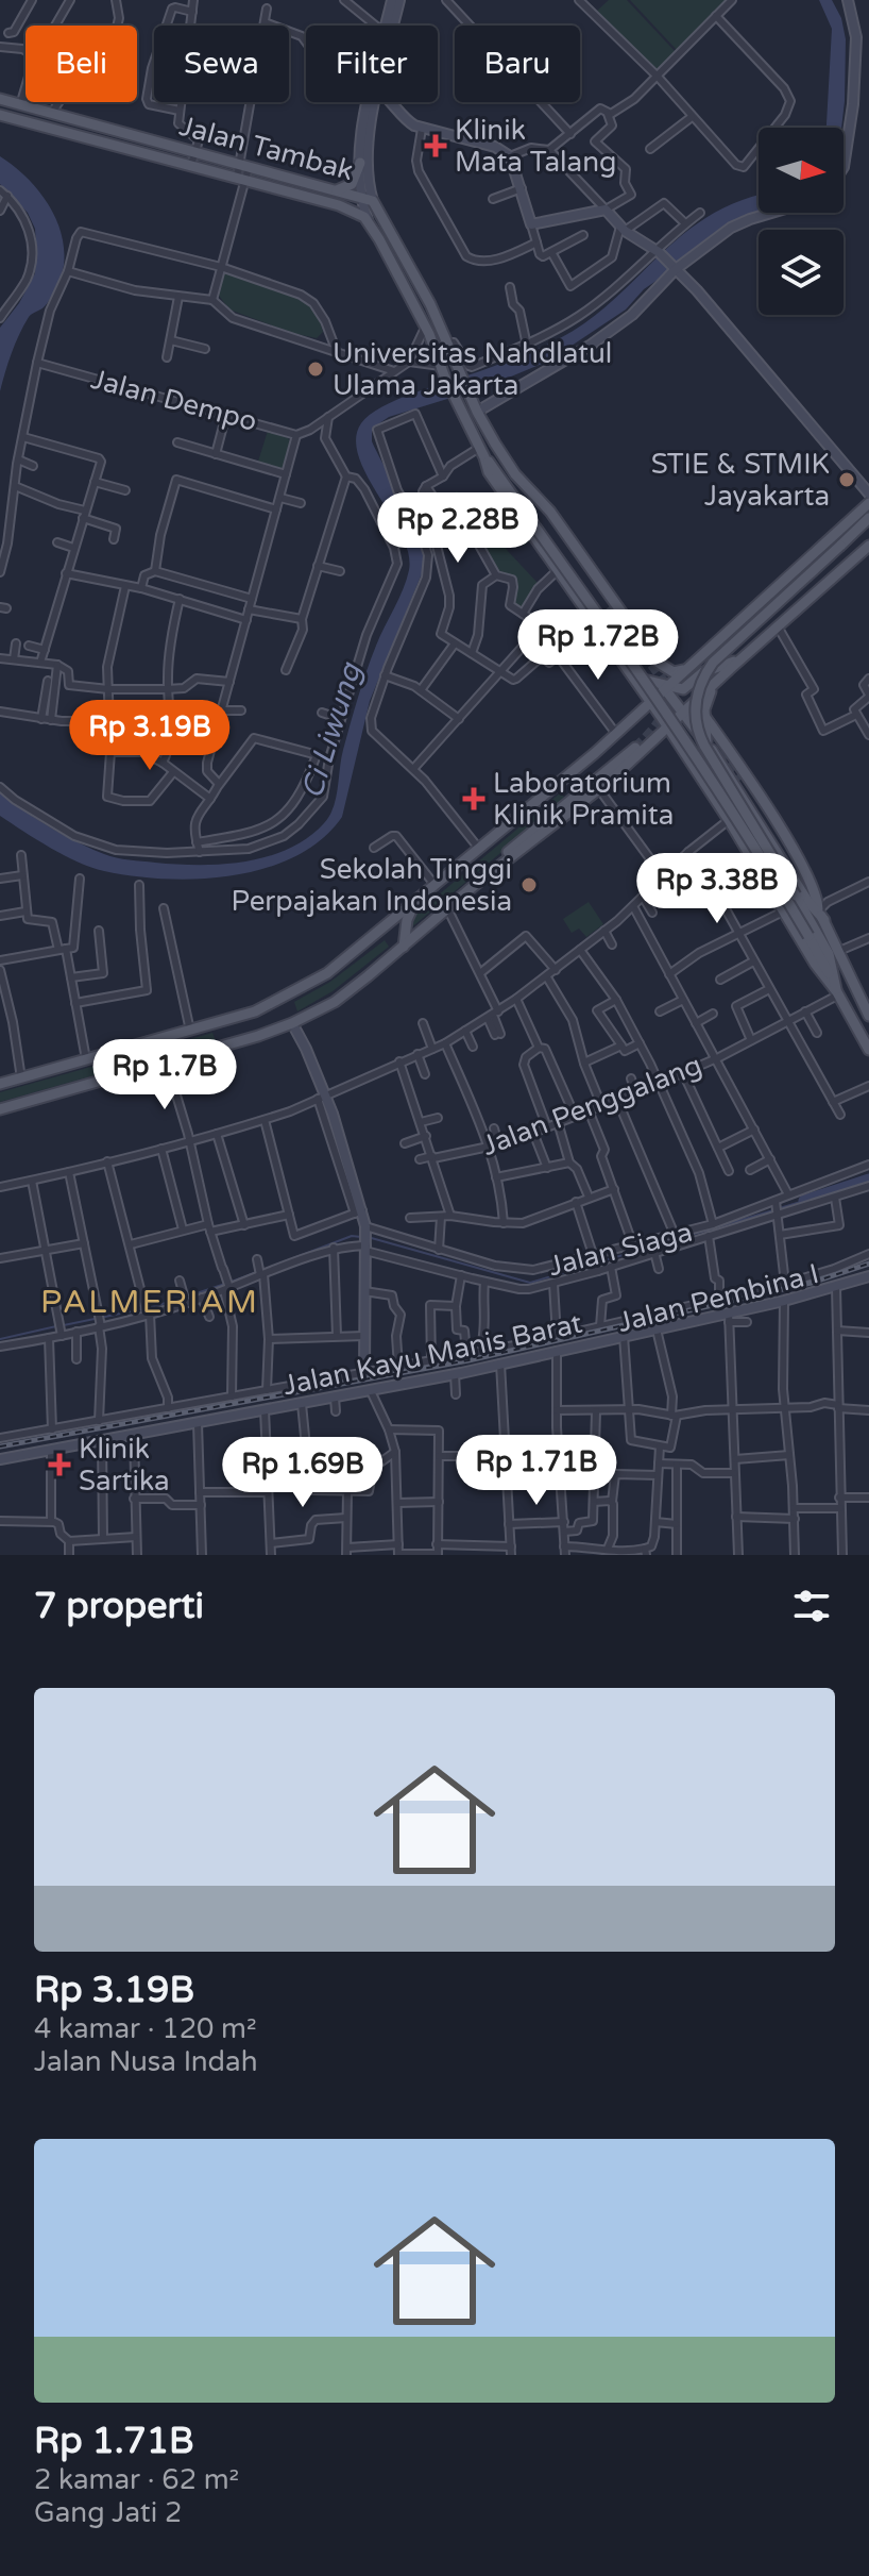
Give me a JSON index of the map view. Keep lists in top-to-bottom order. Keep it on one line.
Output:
{"streets":{"main road":["Jalan Tambak"],"street":["Jalan Dempo","Jalan Penggalang","Jalan Siaga","Jalan Pembina I","Jalan Kayu Manis Barat"]},"districts":["PALMERIAM"],"water":["Ci Liwung"],"places":{"health":["Klinik Mata Talang","Laboratorium Klinik Pramita","Klinik Sartika"],"other":["Universitas Nahdlatul Ulama Jakarta","STIE & STMIK Jayakarta","Sekolah Tinggi Perpajakan Indonesia"]},"north":"right","page":{"chip":["Beli","Sewa","Filter","Baru"],"price":["Rp 2.28B","Rp 1.72B","Rp 3.19B","Rp 3.38B","Rp 1.7B","Rp 1.71B","Rp 1.69B"],"heading":"7 properti","list":[{"name":"Rp 3.19B","note":"4 kamar · 120 m² · Jalan Nusa Indah"},{"name":"Rp 1.71B","note":"2 kamar · 62 m² · Gang Jati 2"}]}}
